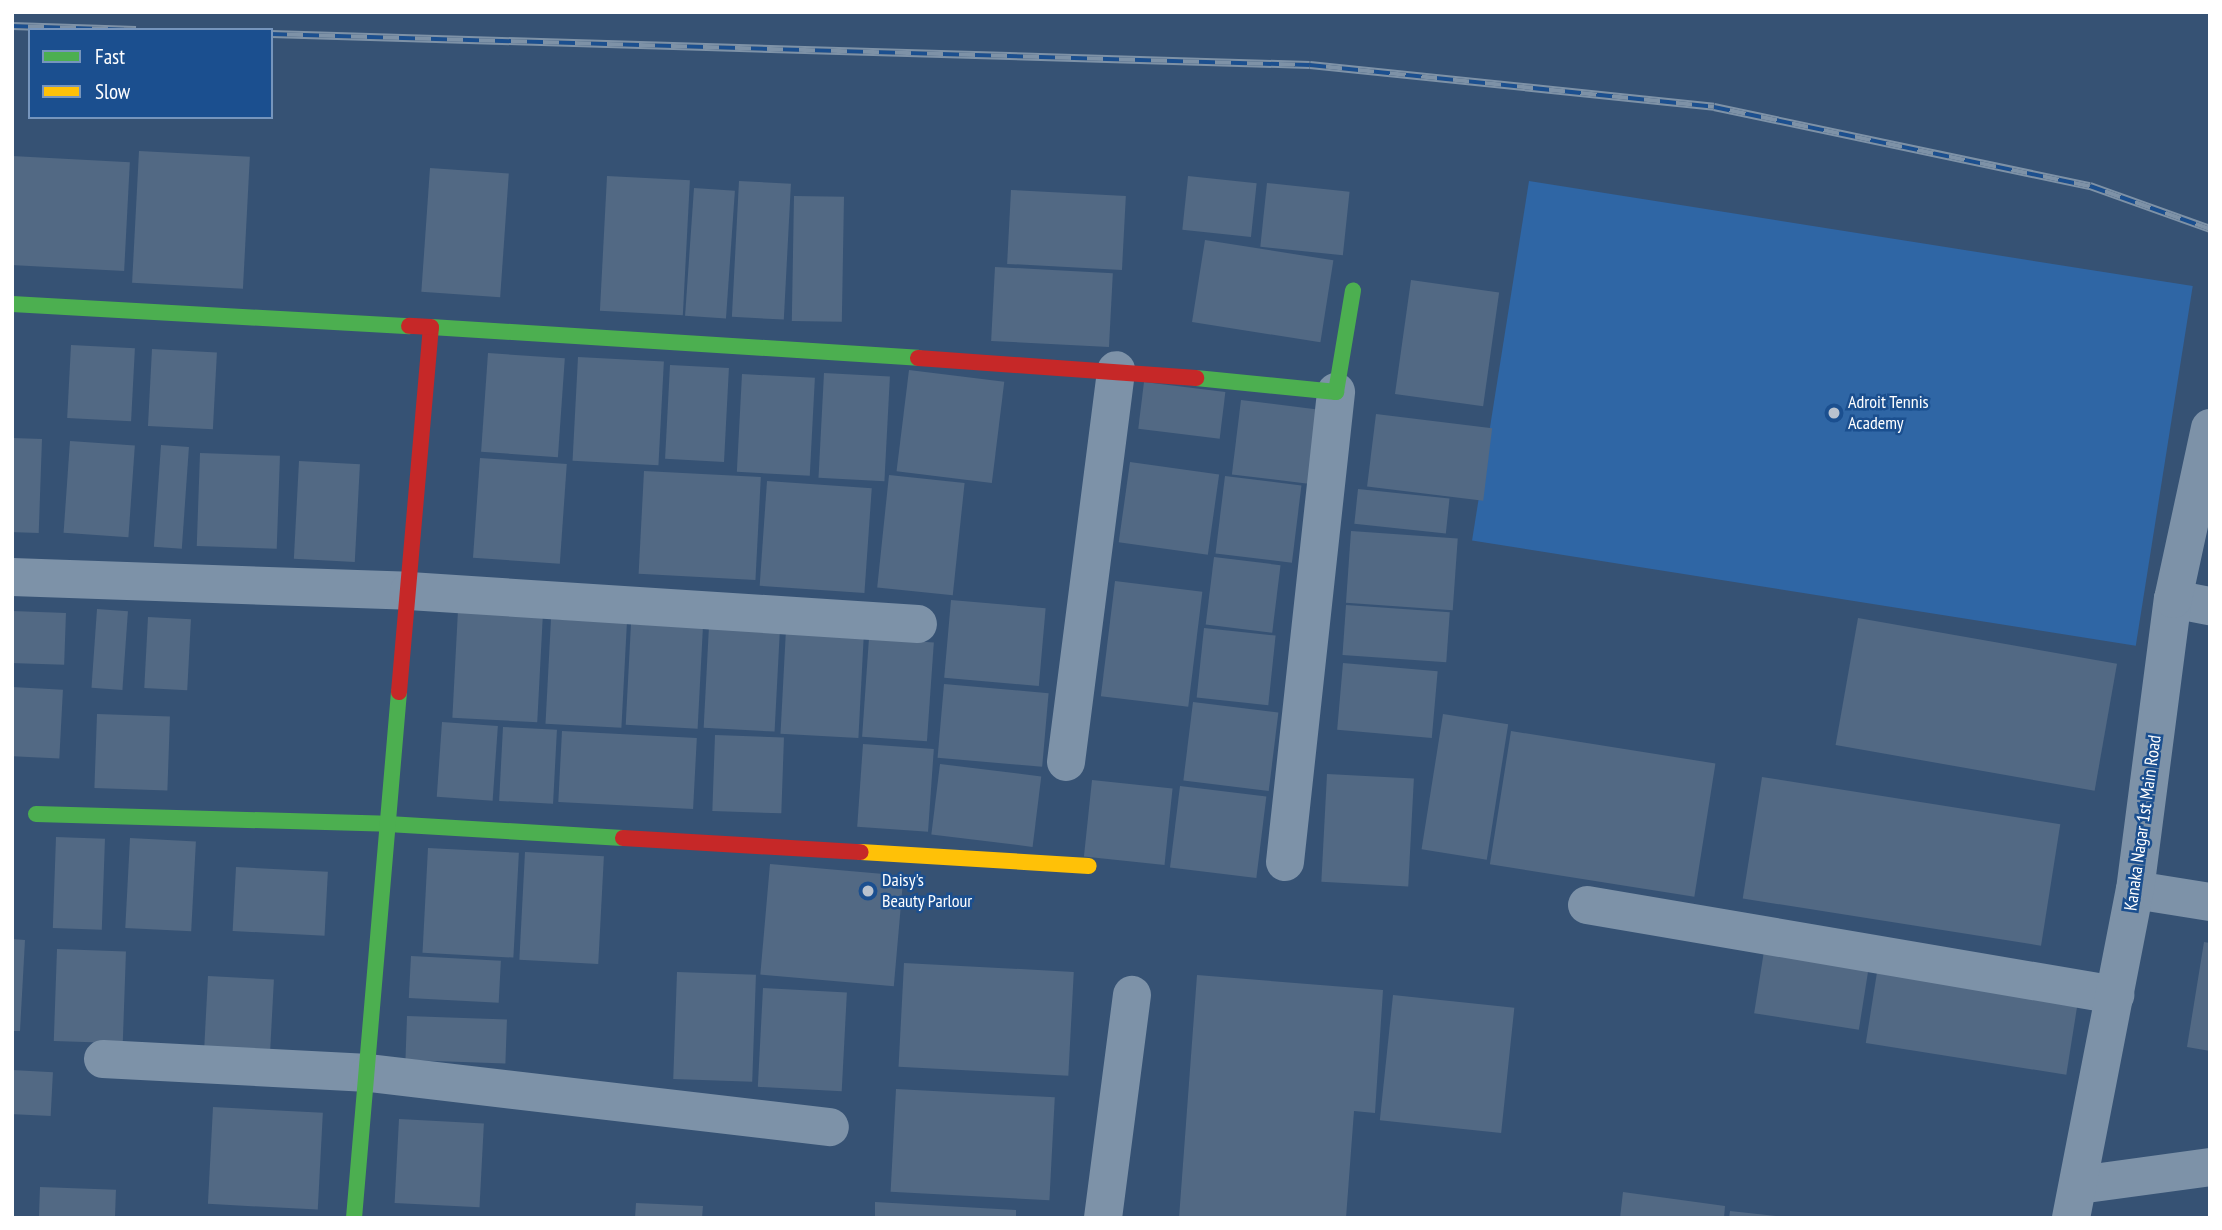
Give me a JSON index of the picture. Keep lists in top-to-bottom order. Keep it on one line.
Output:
{"streets":{"street":["Kanaka Nagar 1st Main Road"]},"places":["Adroit Tennis Academy","Daisy's Beauty Parlour"],"legend":["Fast","Slow"]}
